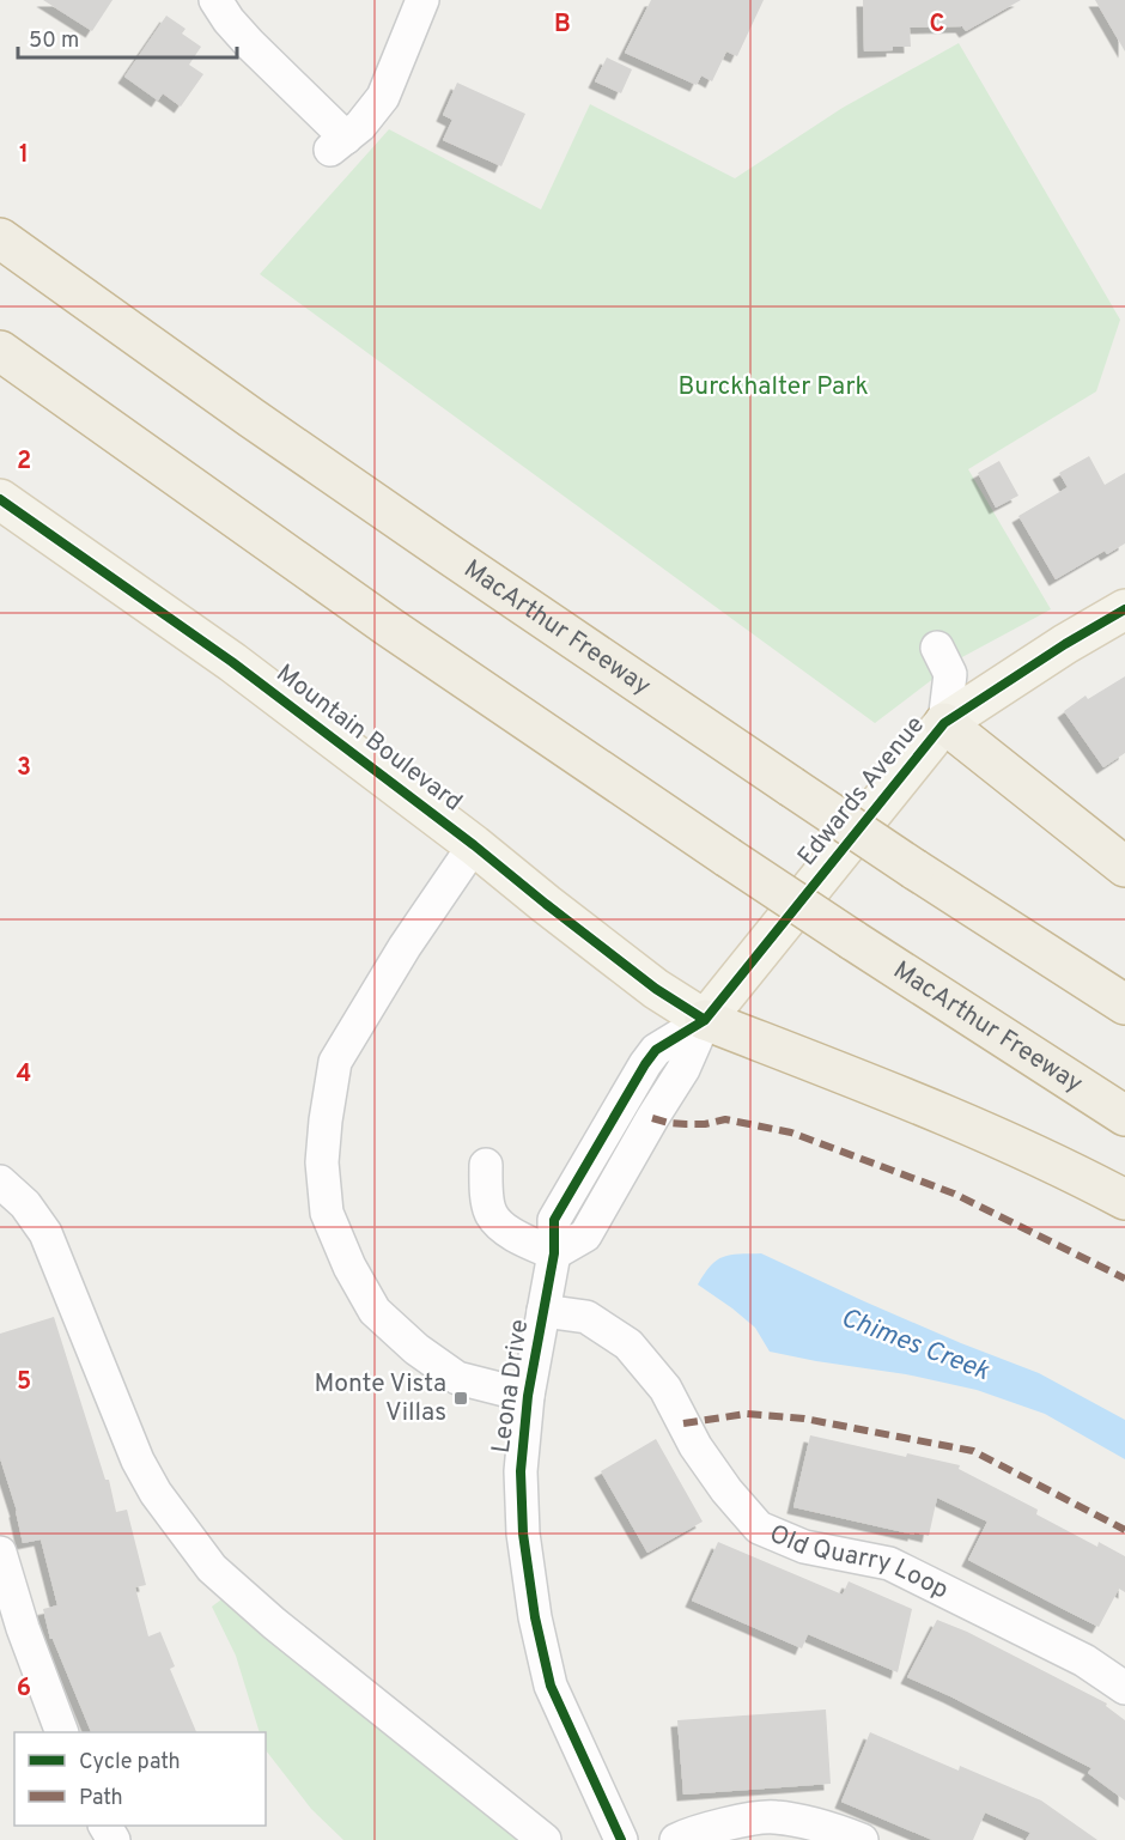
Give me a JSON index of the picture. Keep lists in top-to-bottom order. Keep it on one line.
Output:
{"streets":{"highway":["MacArthur Freeway"],"main road":["Mountain Boulevard","Edwards Avenue"],"street":["Leona Drive","Old Quarry Loop"]},"crossings":[["Mountain Boulevard","Edwards Avenue"],["Leona Drive","Old Quarry Loop"]],"water":["Chimes Creek"],"parks":["Burckhalter Park"],"places":{"transit":["Monte Vista Villas"]},"legend":["Cycle path","Path"],"scale_bar":"50 m","grid":{"columns":["B","C"],"rows":["1","2","3","4","5","6"]}}
